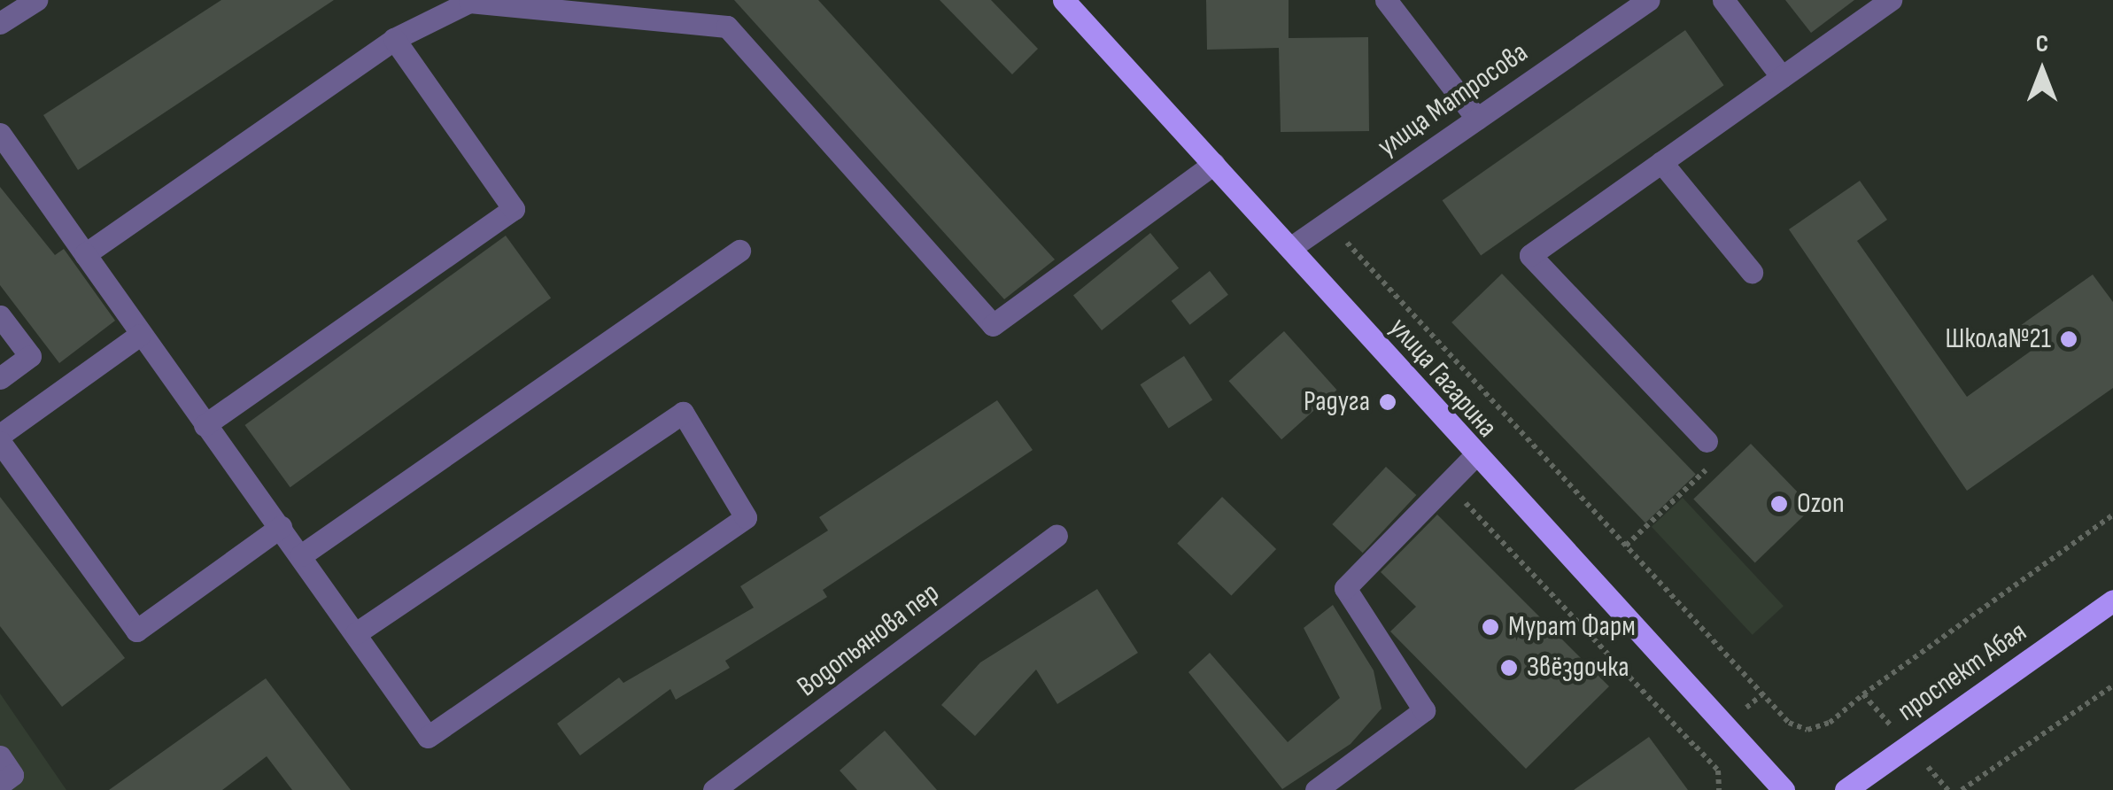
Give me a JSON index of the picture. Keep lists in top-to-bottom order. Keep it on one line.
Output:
{"streets":{"main road":["улица Гагарина","проспект Абая"],"street":["улица Матросова","Водопьянова пер"]},"crossings":[["улица Матросова","улица Гагарина"]],"places":["Школа№21","Радуга","Ozon","Мурат Фарм","Звёздочка"],"north":"top"}
